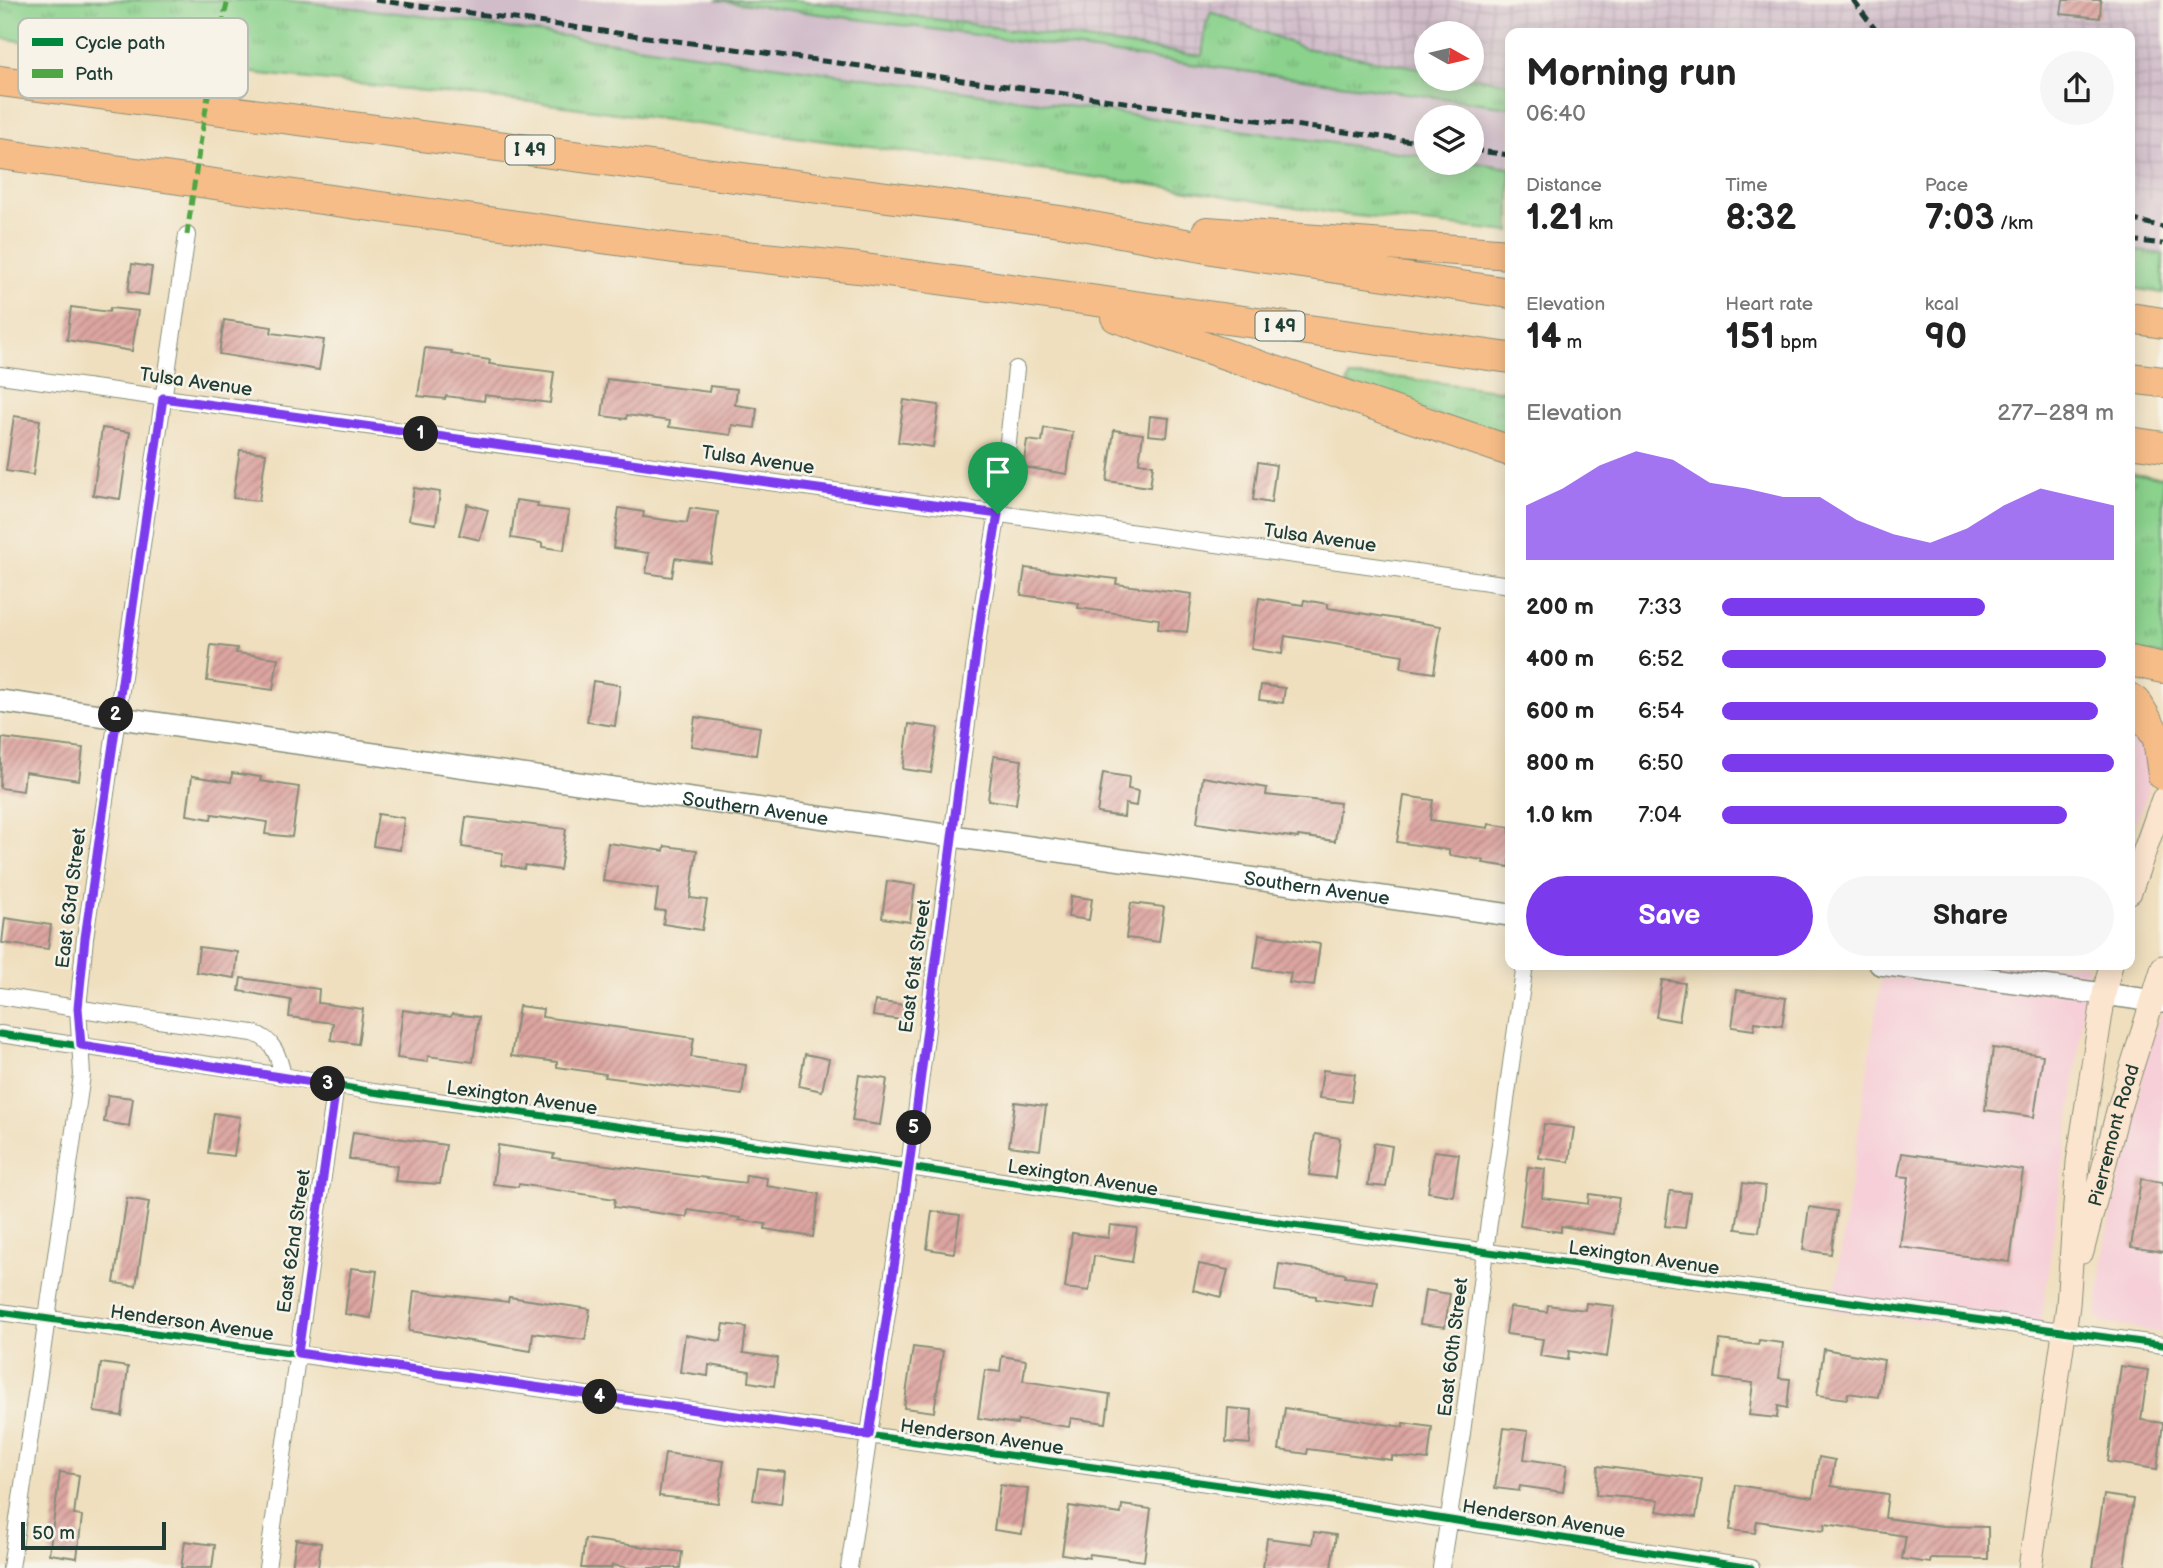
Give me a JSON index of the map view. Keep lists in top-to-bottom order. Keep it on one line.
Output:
{"streets":{"highway":["I 49"],"main road":["Pierremont Road"],"street":["Tulsa Avenue","Southern Avenue","East 63rd Street","East 61st Street","Lexington Avenue","East 62nd Street","Henderson Avenue","East 60th Street"]},"crossings":[["Tulsa Avenue","East 63rd Street"],["Tulsa Avenue","East 61st Street"],["Southern Avenue","East 63rd Street"],["Southern Avenue","East 61st Street"],["East 63rd Street","Lexington Avenue"],["East 63rd Street","Henderson Avenue"],["East 61st Street","Lexington Avenue"],["East 61st Street","Henderson Avenue"],["Lexington Avenue","Pierremont Road"],["Lexington Avenue","East 62nd Street"],["Lexington Avenue","East 60th Street"],["East 62nd Street","Henderson Avenue"],["Henderson Avenue","East 60th Street"]],"legend":["Cycle path","Path"],"scale_bar":"50 m","north":"right","page":{"heading":["Morning run","06:40"],"stats":[["Distance","1.21 km"],["Time","8:32"],["Pace","7:03 /km"],["Elevation","14 m"],["Heart rate","151 bpm"],["kcal","90"]],"chart":["Elevation","277–289 m"],"pins":["1","2","3","5","4"],"list":[{"name":"200 m","note":"7:33"},{"name":"400 m","note":"6:52"},{"name":"600 m","note":"6:54"},{"name":"800 m","note":"6:50"},{"name":"1.0 km","note":"7:04"}],"buttons":["Save","Share"],"scale":"50 m"}}
